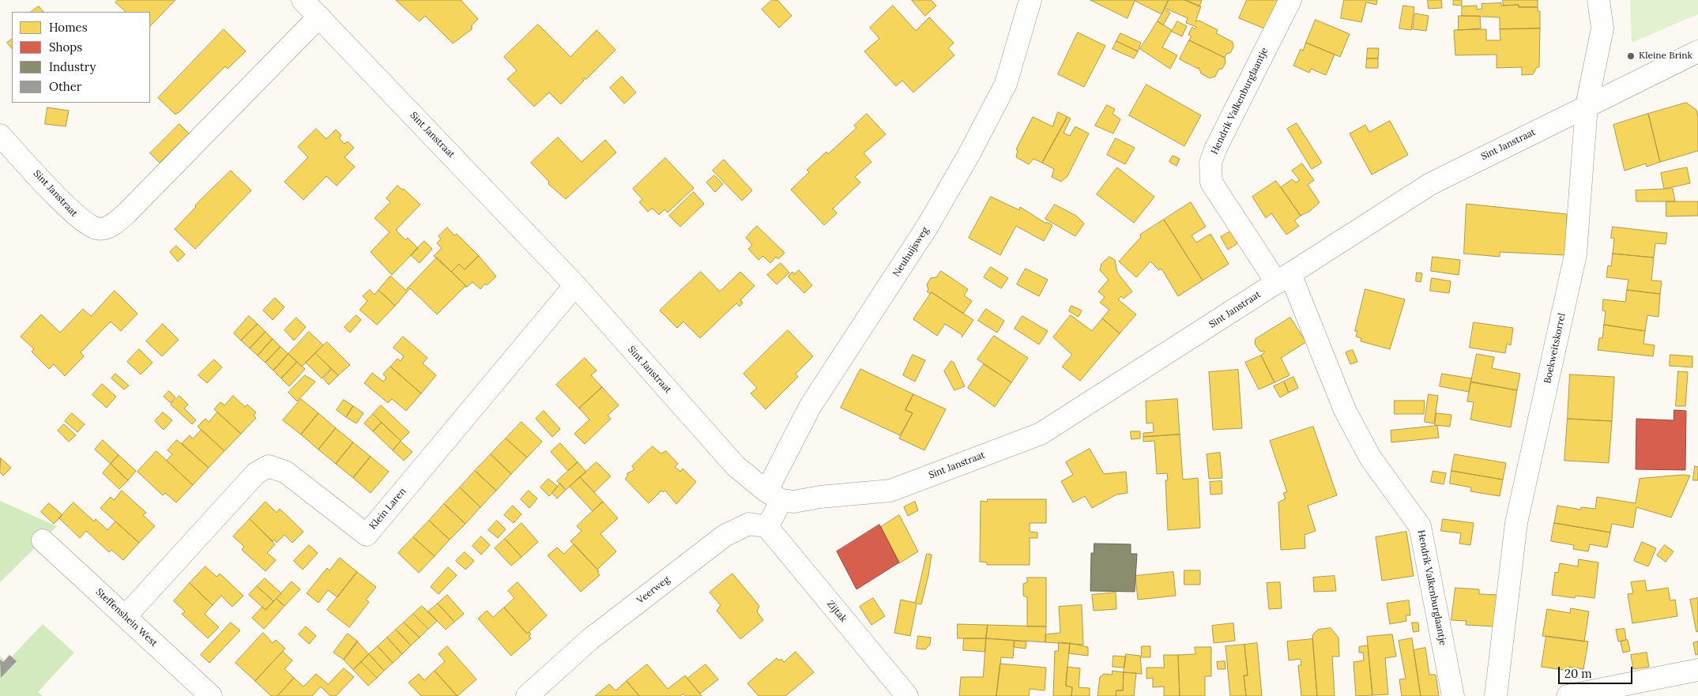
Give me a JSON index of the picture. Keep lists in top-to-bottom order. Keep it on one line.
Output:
{"streets":{"street":["Hendrik Valkenburglaantje","Sint Janstraat","Neuhuijsweg","Boekweitskorrel","Klein Laren","Veerweg","Zijtak","Steffenshein West"]},"crossings":[["Hendrik Valkenburglaantje","Sint Janstraat"],["Sint Janstraat","Neuhuijsweg"],["Sint Janstraat","Boekweitskorrel"],["Sint Janstraat","Klein Laren"],["Klein Laren","Steffenshein West"],["Veerweg","Zijtak"]],"places":["Kleine Brink"],"legend":["Homes","Shops","Industry","Other"],"scale_bar":"20 m"}
